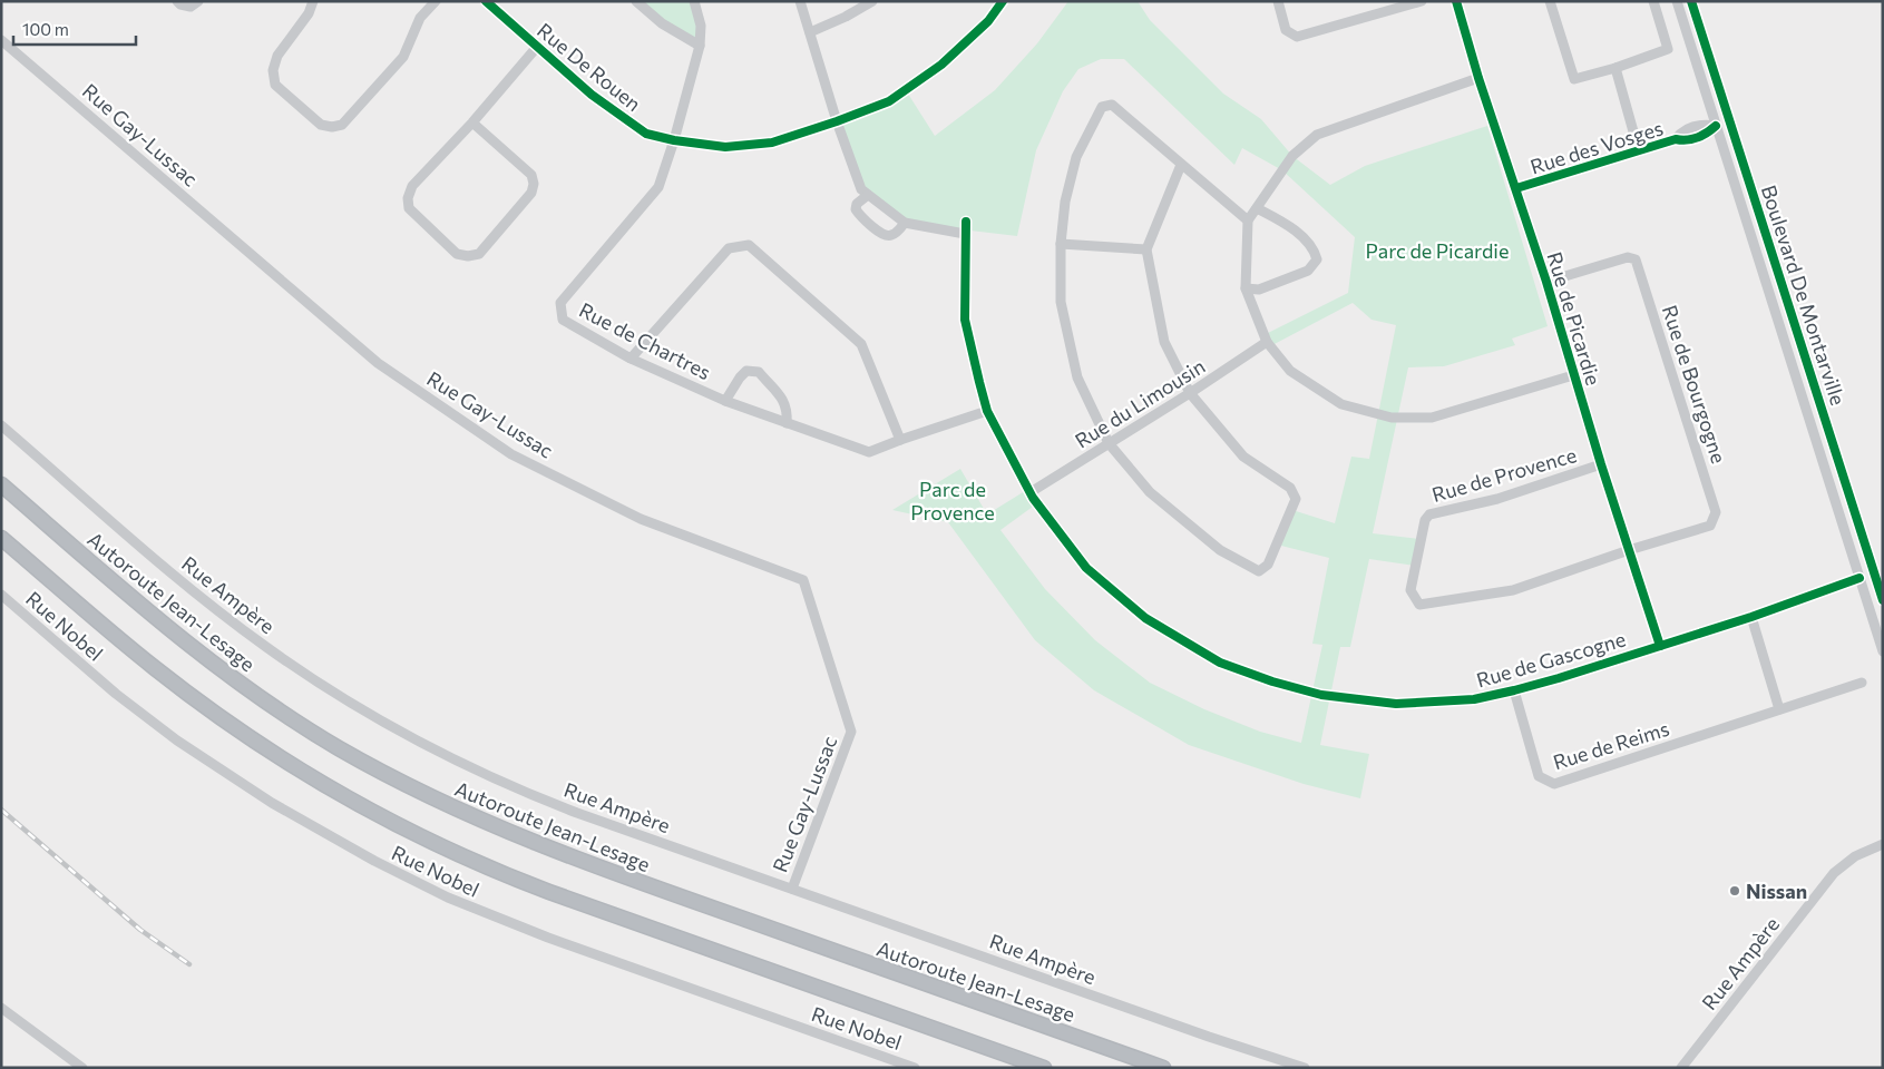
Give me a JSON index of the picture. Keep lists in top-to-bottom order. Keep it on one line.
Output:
{"streets":{"highway":["Autoroute Jean-Lesage"],"street":["Rue De Rouen","Rue Gay-Lussac","Rue des Vosges","Boulevard De Montarville","Rue de Picardie","Rue de Chartres","Rue de Bourgogne","Rue du Limousin","Rue de Provence","Rue Ampère","Rue Nobel","Rue de Gascogne","Rue de Reims"]},"crossings":[["Rue De Rouen","Rue de Chartres"],["Rue Gay-Lussac","Rue Ampère"],["Rue des Vosges","Boulevard De Montarville"],["Rue des Vosges","Rue de Picardie"],["Boulevard De Montarville","Rue de Gascogne"],["Rue de Picardie","Rue de Bourgogne"],["Rue de Picardie","Rue de Provence"],["Rue de Picardie","Rue de Gascogne"],["Rue de Chartres","Rue de Gascogne"],["Rue de Bourgogne","Rue de Provence"],["Rue du Limousin","Rue de Gascogne"],["Rue de Gascogne","Rue de Reims"]],"parks":["Parc de Picardie","Parc de Provence"],"places":["Nissan"],"scale_bar":"100 m"}
